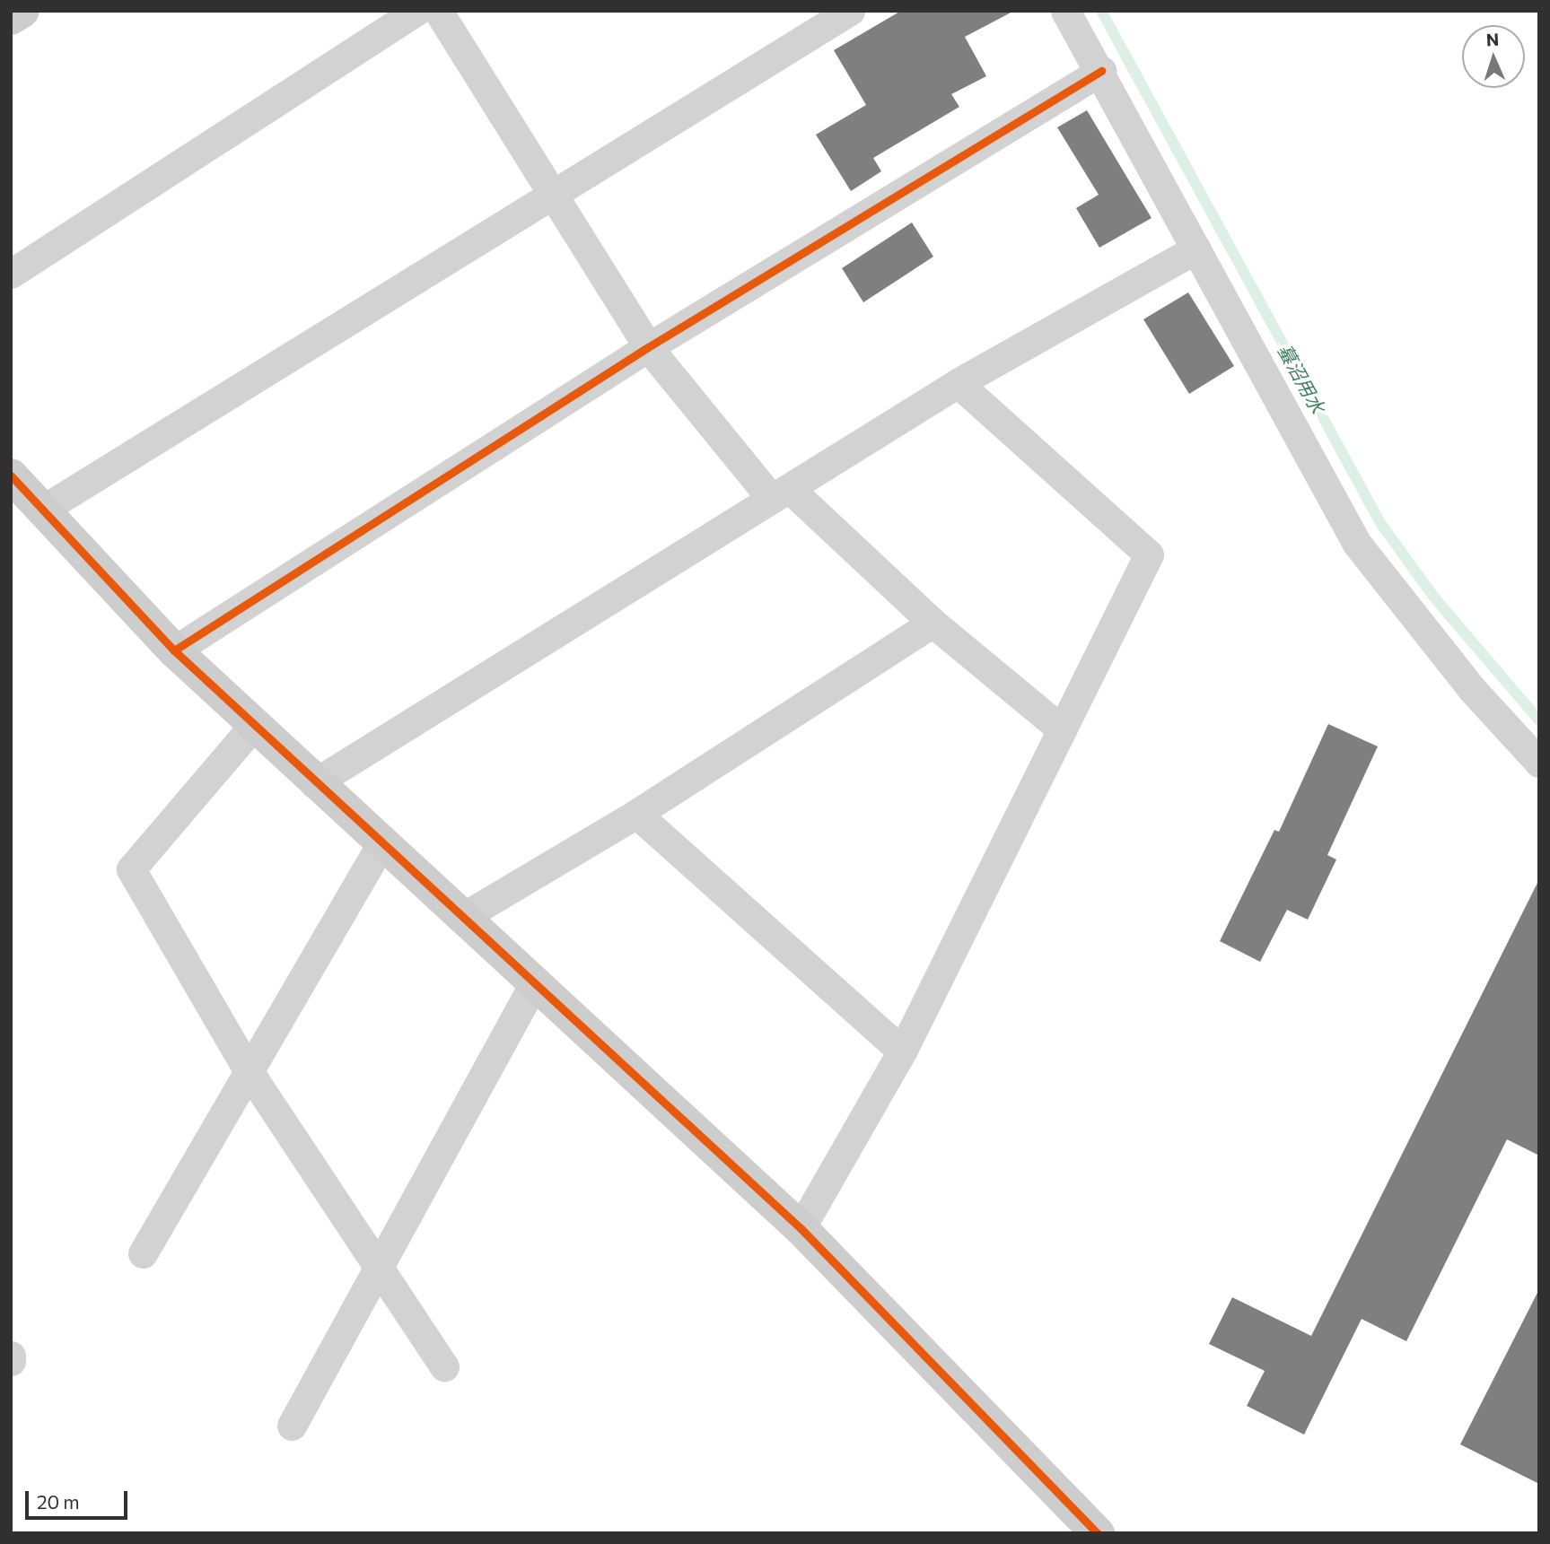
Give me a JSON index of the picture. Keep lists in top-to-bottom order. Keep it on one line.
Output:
{"water":["蟇沼用水"],"scale_bar":"20 m","north":"top"}
